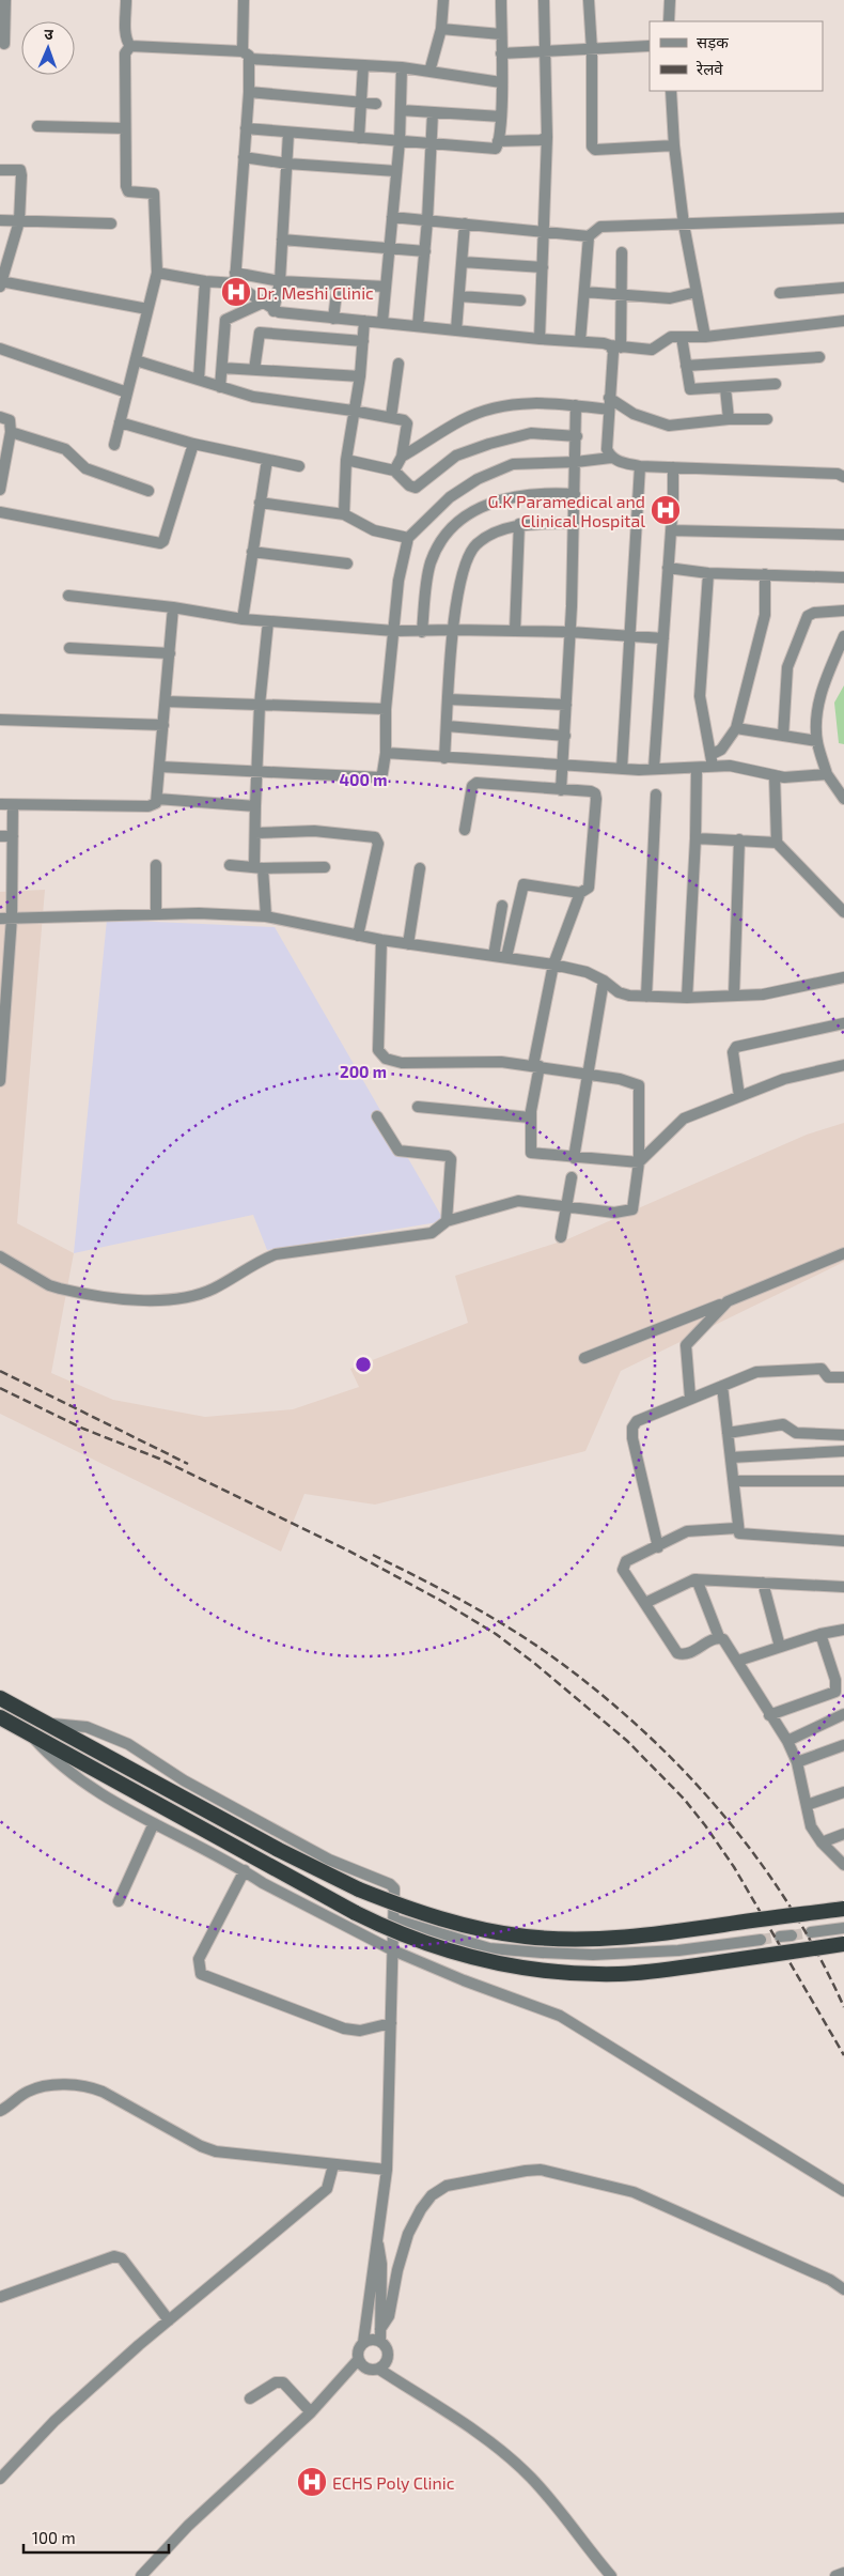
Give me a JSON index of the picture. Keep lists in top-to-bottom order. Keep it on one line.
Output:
{"places":{"hospital":["Dr. Meshi Clinic","G.K Paramedical and Clinical Hospital","ECHS Poly Clinic"]},"legend":["सड़क","रेलवे"],"scale_bar":"100 m","north":"top","rings":["400 m","200 m"]}
